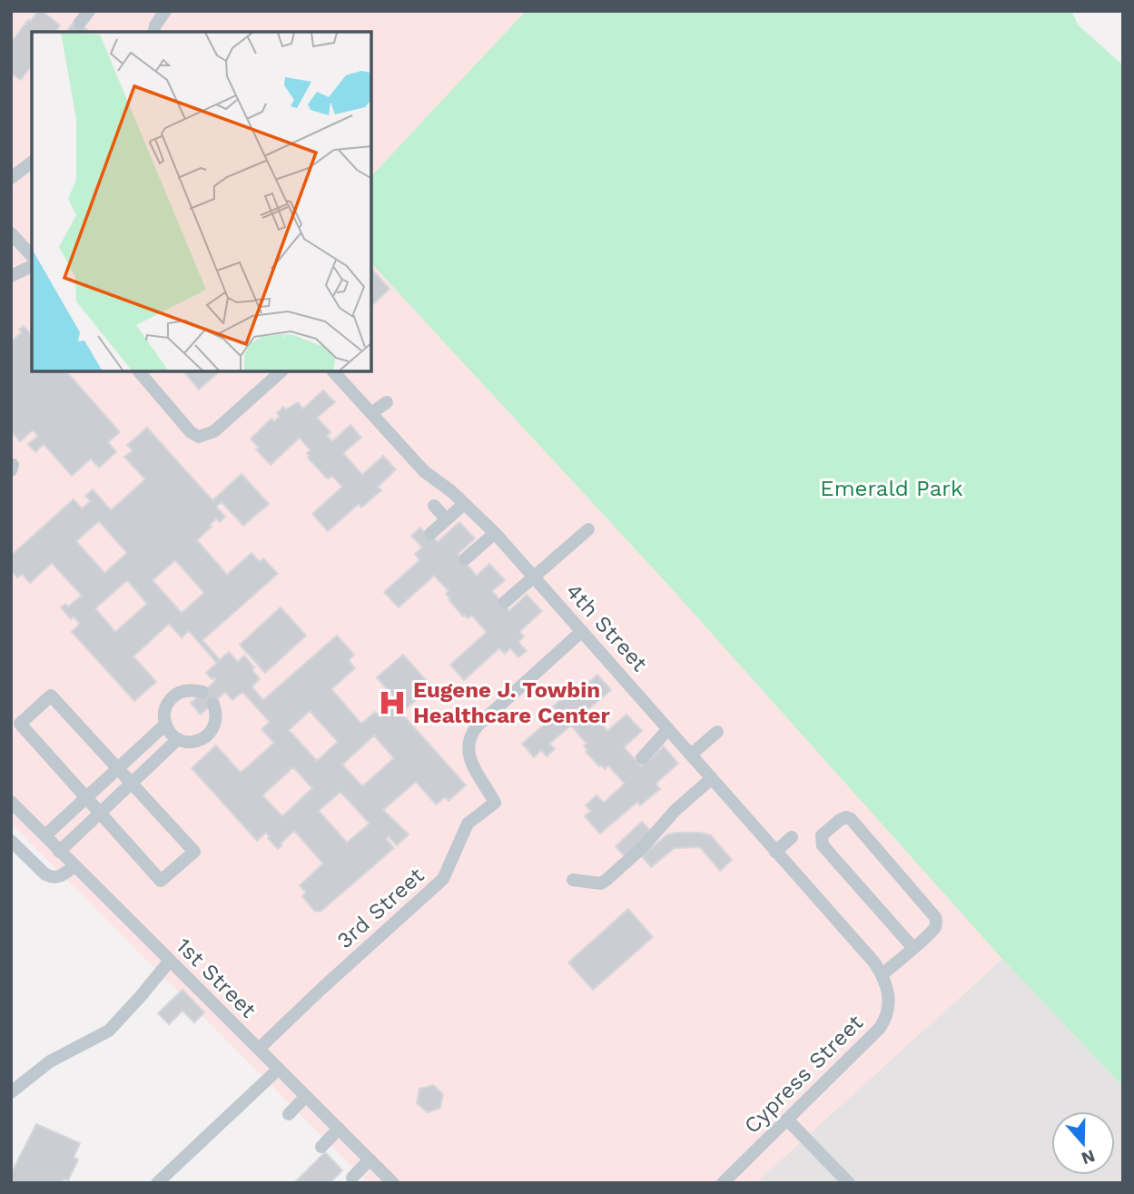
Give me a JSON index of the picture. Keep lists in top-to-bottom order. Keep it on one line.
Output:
{"streets":{"street":["4th Street","3rd Street","1st Street","Cypress Street"]},"crossings":[["4th Street","3rd Street"],["4th Street","Cypress Street"],["3rd Street","1st Street"]],"parks":["Emerald Park"],"places":{"hospital":["Eugene J. Towbin Healthcare Center"]},"north":"bottom"}
